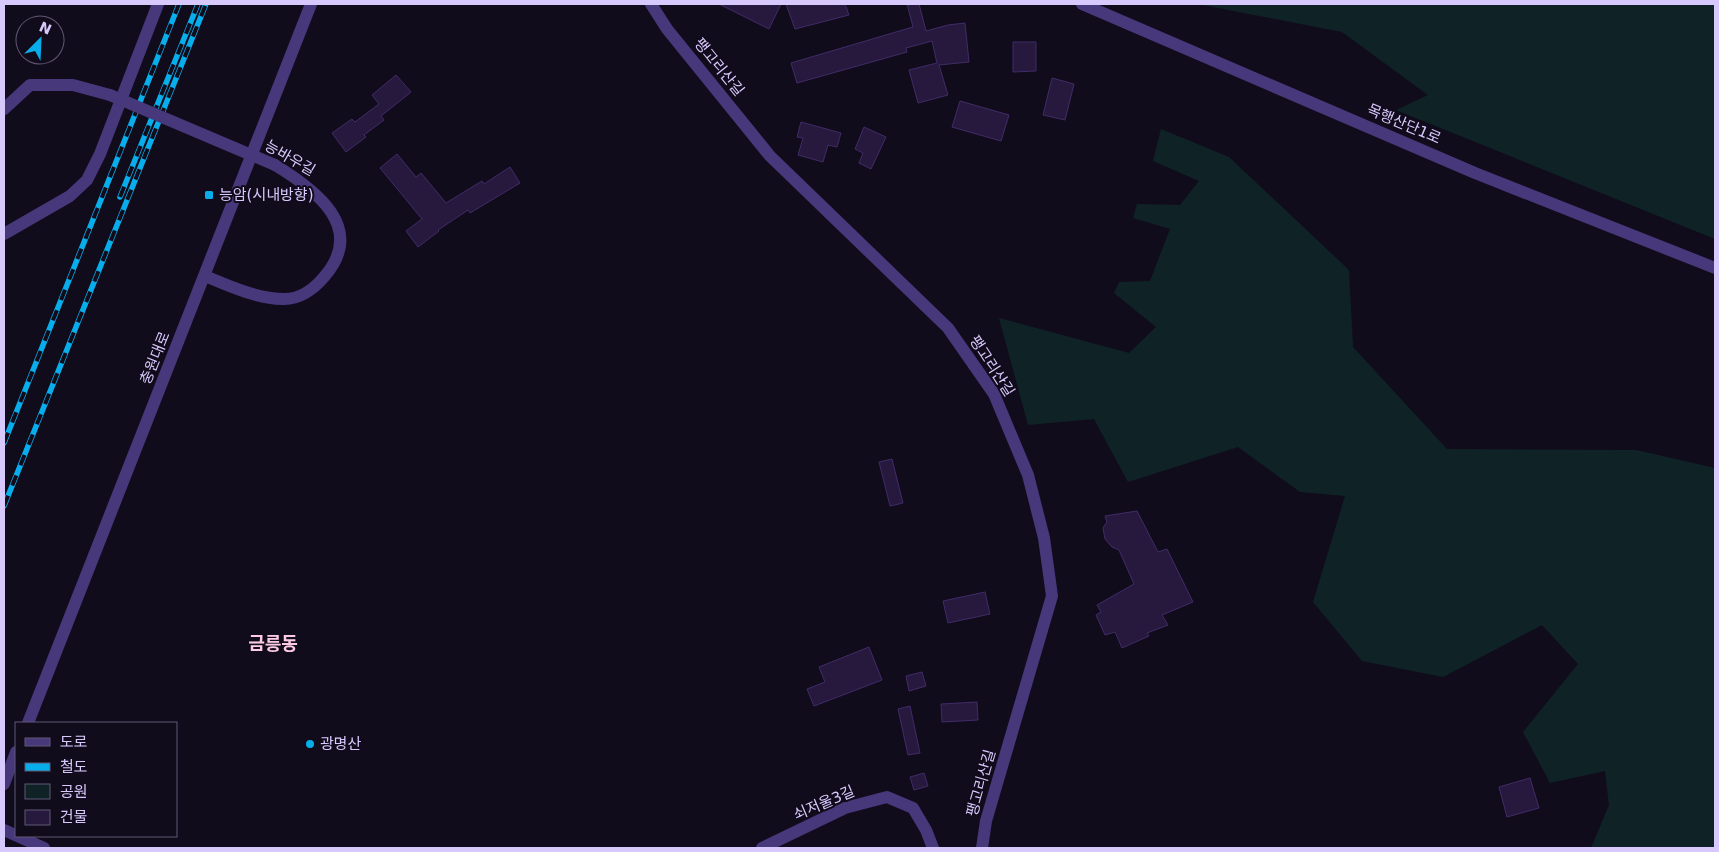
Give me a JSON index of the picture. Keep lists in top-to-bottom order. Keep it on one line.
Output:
{"streets":{"street":["팽고리산길","목행산단1로","능바우길","충원대로","쇠저울3길"]},"crossings":[["능바우길","충원대로"]],"districts":["금릉동"],"places":{"transit":["능암(시내방향)"],"other":["광명산"]},"legend":["도로","철도","공원","건물"],"north":"top right"}
